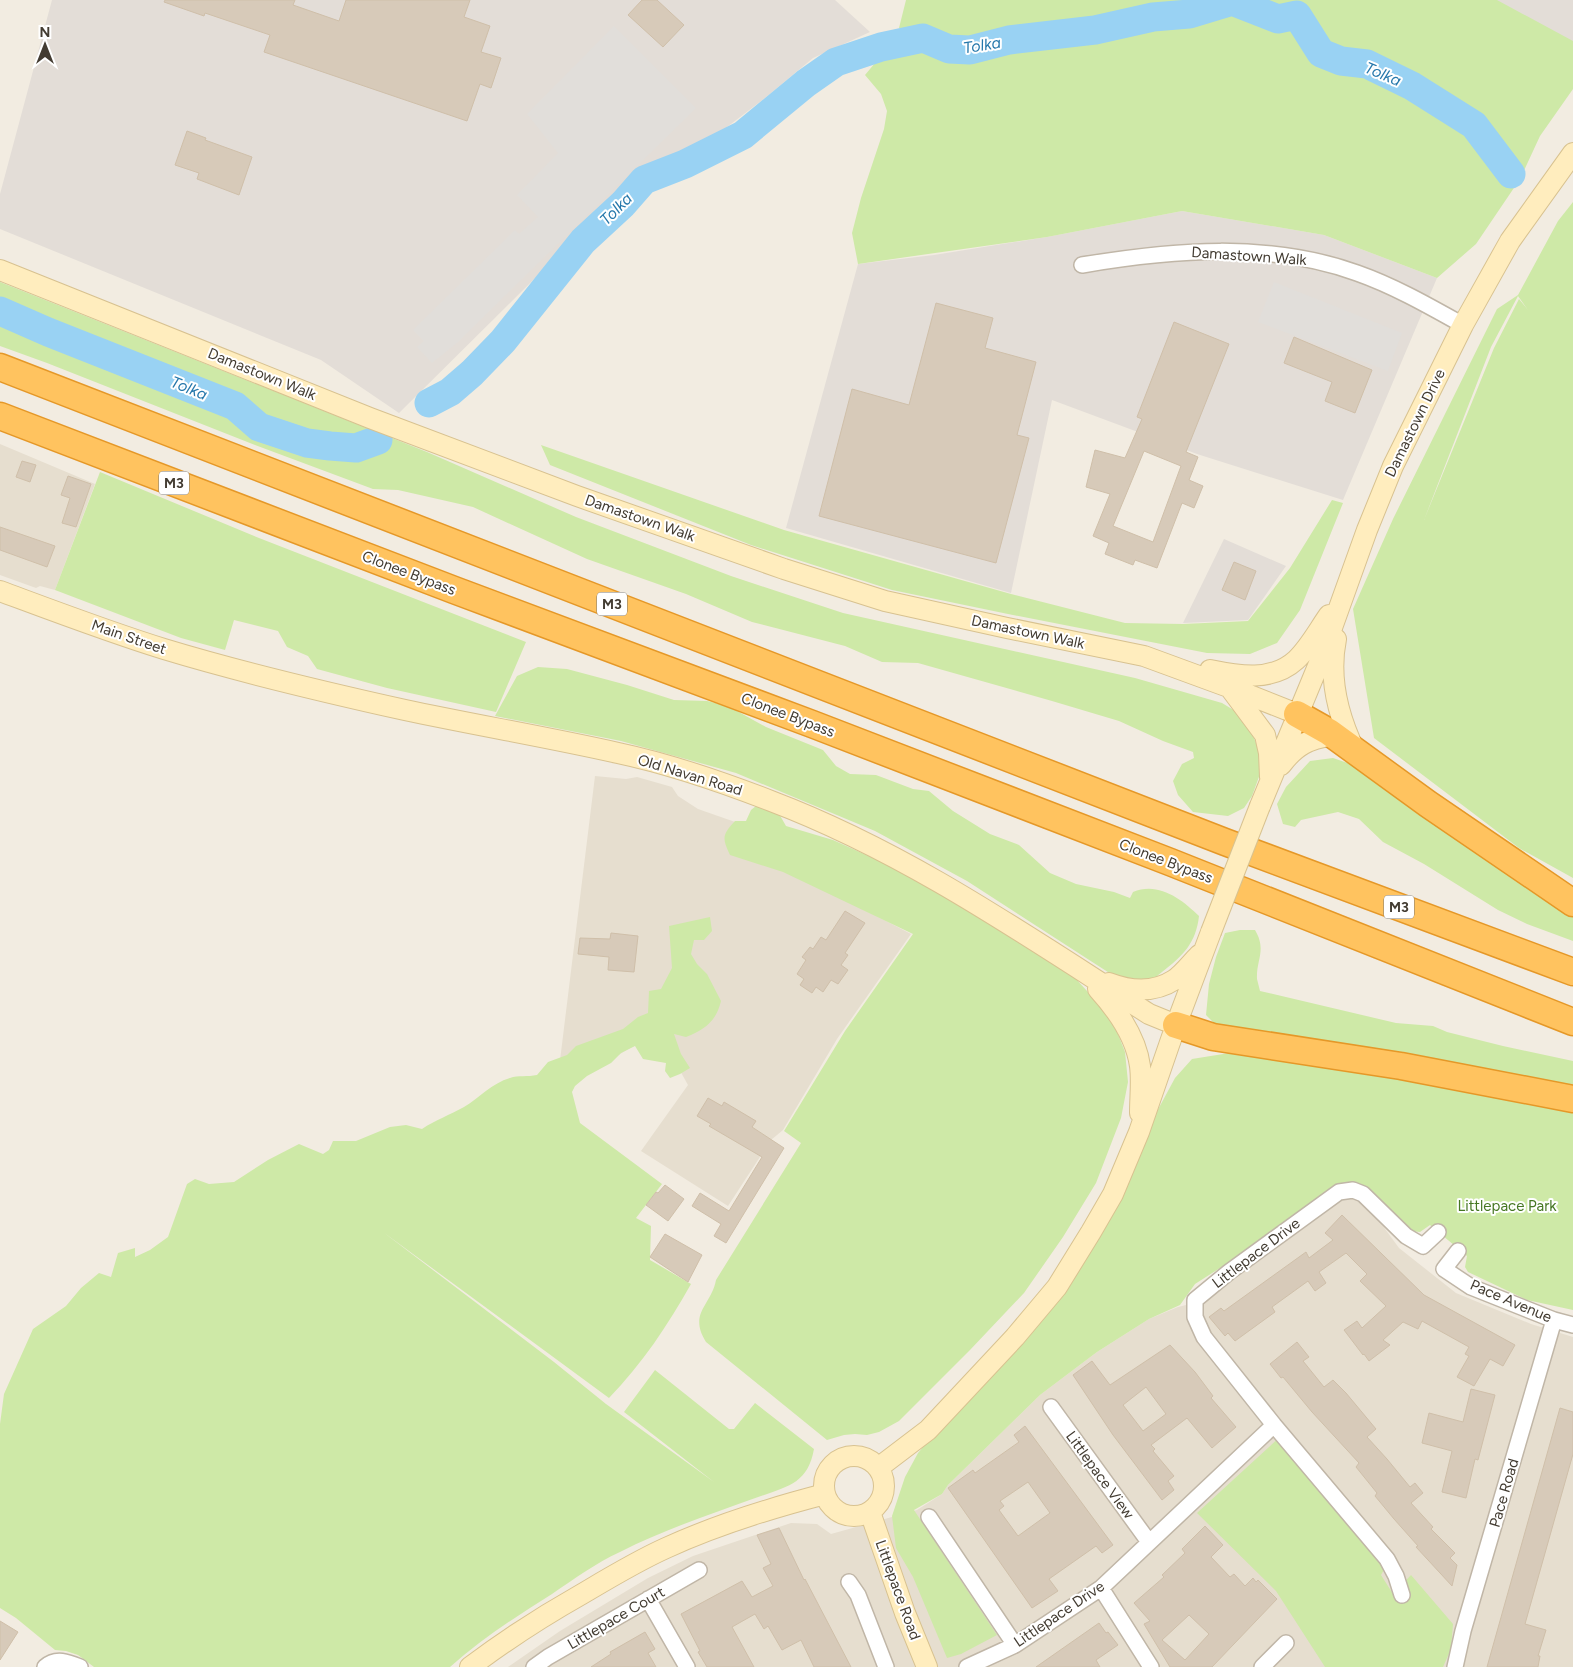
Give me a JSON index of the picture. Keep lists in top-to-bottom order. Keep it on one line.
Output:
{"streets":{"highway":["M3","Clonee Bypass"],"main road":["Damastown Walk","Damastown Drive","Main Street","Old Navan Road","Littlepace Road"],"street":["Littlepace Drive","Pace Avenue","Littlepace View","Pace Road","Littlepace Court"]},"crossings":[["Damastown Walk","Damastown Drive"],["Damastown Drive","Old Navan Road"],["Damastown Drive","Littlepace Road"],["Main Street","Old Navan Road"],["Littlepace Drive","Littlepace View"],["Pace Avenue","Pace Road"]],"water":["Tolka"],"parks":["Littlepace Park"],"north":"top"}
